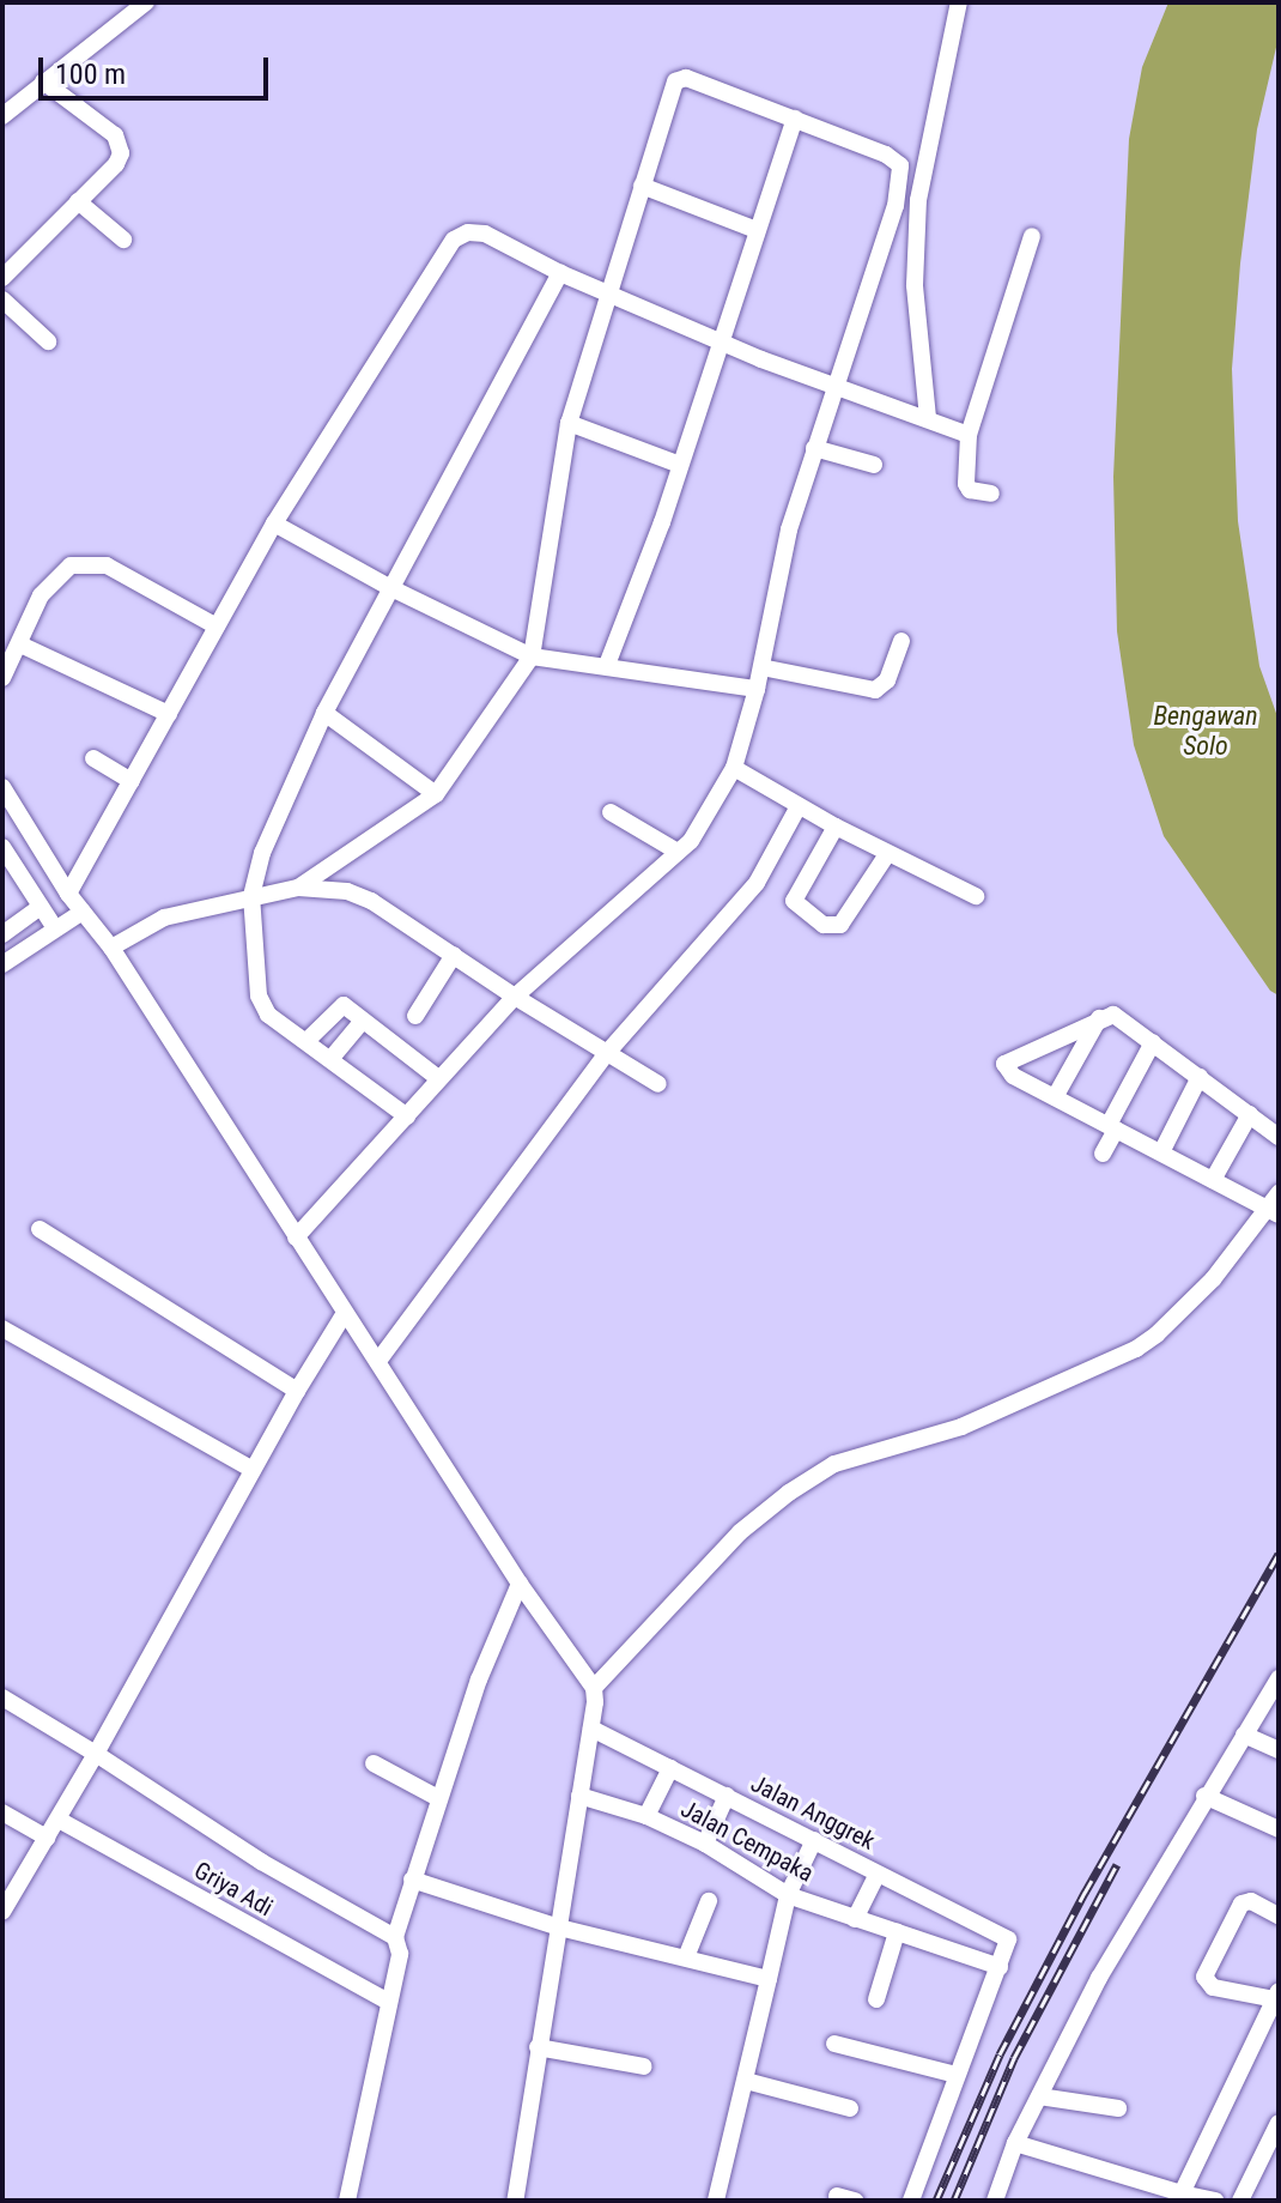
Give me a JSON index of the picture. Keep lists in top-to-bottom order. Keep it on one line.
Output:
{"streets":{"street":["Jalan Anggrek","Jalan Cempaka","Griya Adi"]},"crossings":[["Jalan Anggrek","Jalan Cempaka"]],"water":["Bengawan Solo"],"scale_bar":"100 m"}
